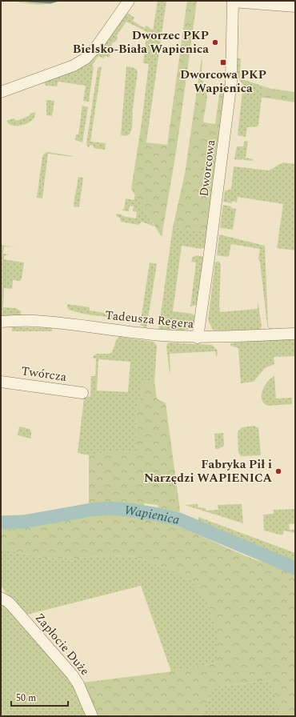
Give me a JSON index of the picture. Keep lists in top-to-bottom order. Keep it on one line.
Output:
{"streets":{"street":["Dworcowa","Tadeusza Regera","Twórcza","Zapłocie Duże"]},"crossings":[["Dworcowa","Tadeusza Regera"]],"water":["Wapienica"],"places":{"other":["Dworzec PKP Bielsko-Biała Wapienica","Fabryka Pił i Narzędzi WAPIENICA"],"transit":["Dworcowa PKP Wapienica"]},"scale_bar":"50 m"}
